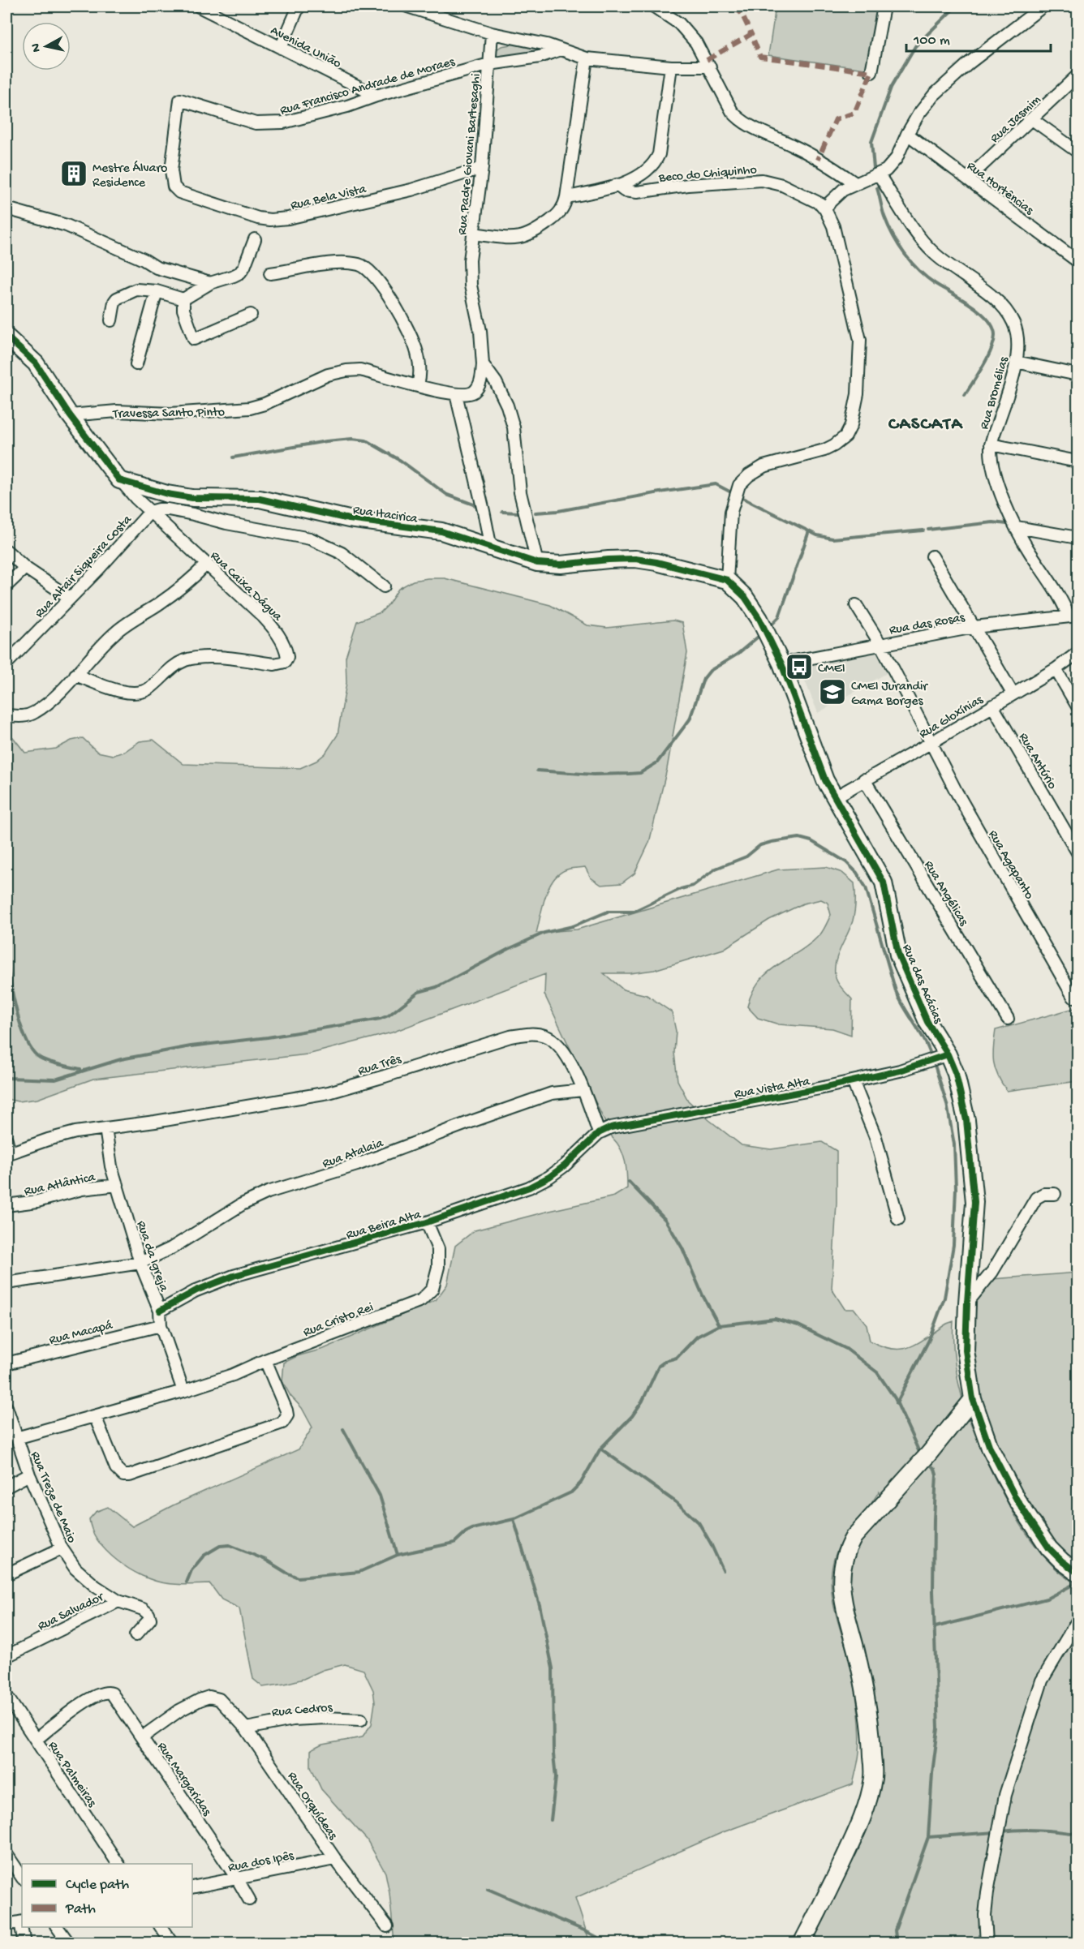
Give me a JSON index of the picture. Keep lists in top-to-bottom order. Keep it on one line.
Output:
{"streets":{"street":["Avenida União","Rua Francisco Andrade de Moraes","Rua Jasmim","Rua Padre Giovani Bartesaghi","Beco do Chiquinho","Rua Hortências","Rua Bela Vista","Rua Bromélias","Travessa Santo Pinto","Rua Itacirica","Rua Altair Siqueira Costa","Rua Caixa Dágua","Rua das Rosas","Rua Gloxínias","Rua Antúrio","Rua Agapanto","Rua Angélicas","Rua das Acácias","Rua Três","Rua Vista Alta","Rua Atalaia","Rua Atlântica","Rua Beira Alta","Rua da Igreja","Rua Cristo Rei","Rua Macapá","Rua Treze de Maio","Rua Salvador","Rua Cedros","Rua Palmeiras","Rua Margaridas","Rua Orquídeas","Rua dos Ipês"]},"crossings":[["Avenida União","Rua Francisco Andrade de Moraes"],["Rua Francisco Andrade de Moraes","Rua Padre Giovani Bartesaghi"],["Rua Francisco Andrade de Moraes","Rua Bela Vista"],["Rua Jasmim","Rua Hortências"],["Rua Padre Giovani Bartesaghi","Rua Bela Vista"],["Rua Padre Giovani Bartesaghi","Travessa Santo Pinto"],["Rua Bromélias","Rua das Rosas"],["Rua Itacirica","Rua Caixa Dágua"],["Rua Itacirica","Rua das Acácias"],["Rua Altair Siqueira Costa","Rua Caixa Dágua"],["Rua das Rosas","Rua Agapanto"],["Rua das Rosas","Rua das Acácias"],["Rua Gloxínias","Rua Antúrio"],["Rua Gloxínias","Rua Agapanto"],["Rua Gloxínias","Rua Angélicas"],["Rua Gloxínias","Rua das Acácias"],["Rua das Acácias","Rua Vista Alta"],["Rua Três","Rua Vista Alta"],["Rua Três","Rua Atalaia"],["Rua Três","Rua Beira Alta"],["Rua Três","Rua da Igreja"],["Rua Vista Alta","Rua Beira Alta"],["Rua Atalaia","Rua da Igreja"],["Rua Atlântica","Rua da Igreja"],["Rua Beira Alta","Rua da Igreja"],["Rua Beira Alta","Rua Cristo Rei"],["Rua da Igreja","Rua Cristo Rei"],["Rua da Igreja","Rua Macapá"],["Rua Cristo Rei","Rua Treze de Maio"],["Rua Treze de Maio","Rua Salvador"],["Rua Cedros","Rua Orquídeas"],["Rua Palmeiras","Rua Margaridas"],["Rua Margaridas","Rua Orquídeas"],["Rua Margaridas","Rua dos Ipês"],["Rua Orquídeas","Rua dos Ipês"]],"districts":["CASCATA"],"places":{"building":["Mestre Álvaro Residence"],"bus stop":["CMEI"],"school or university":["CMEI Jurandir Gama Borges"]},"legend":["Cycle path","Path"],"scale_bar":"100 m","north":"left"}
